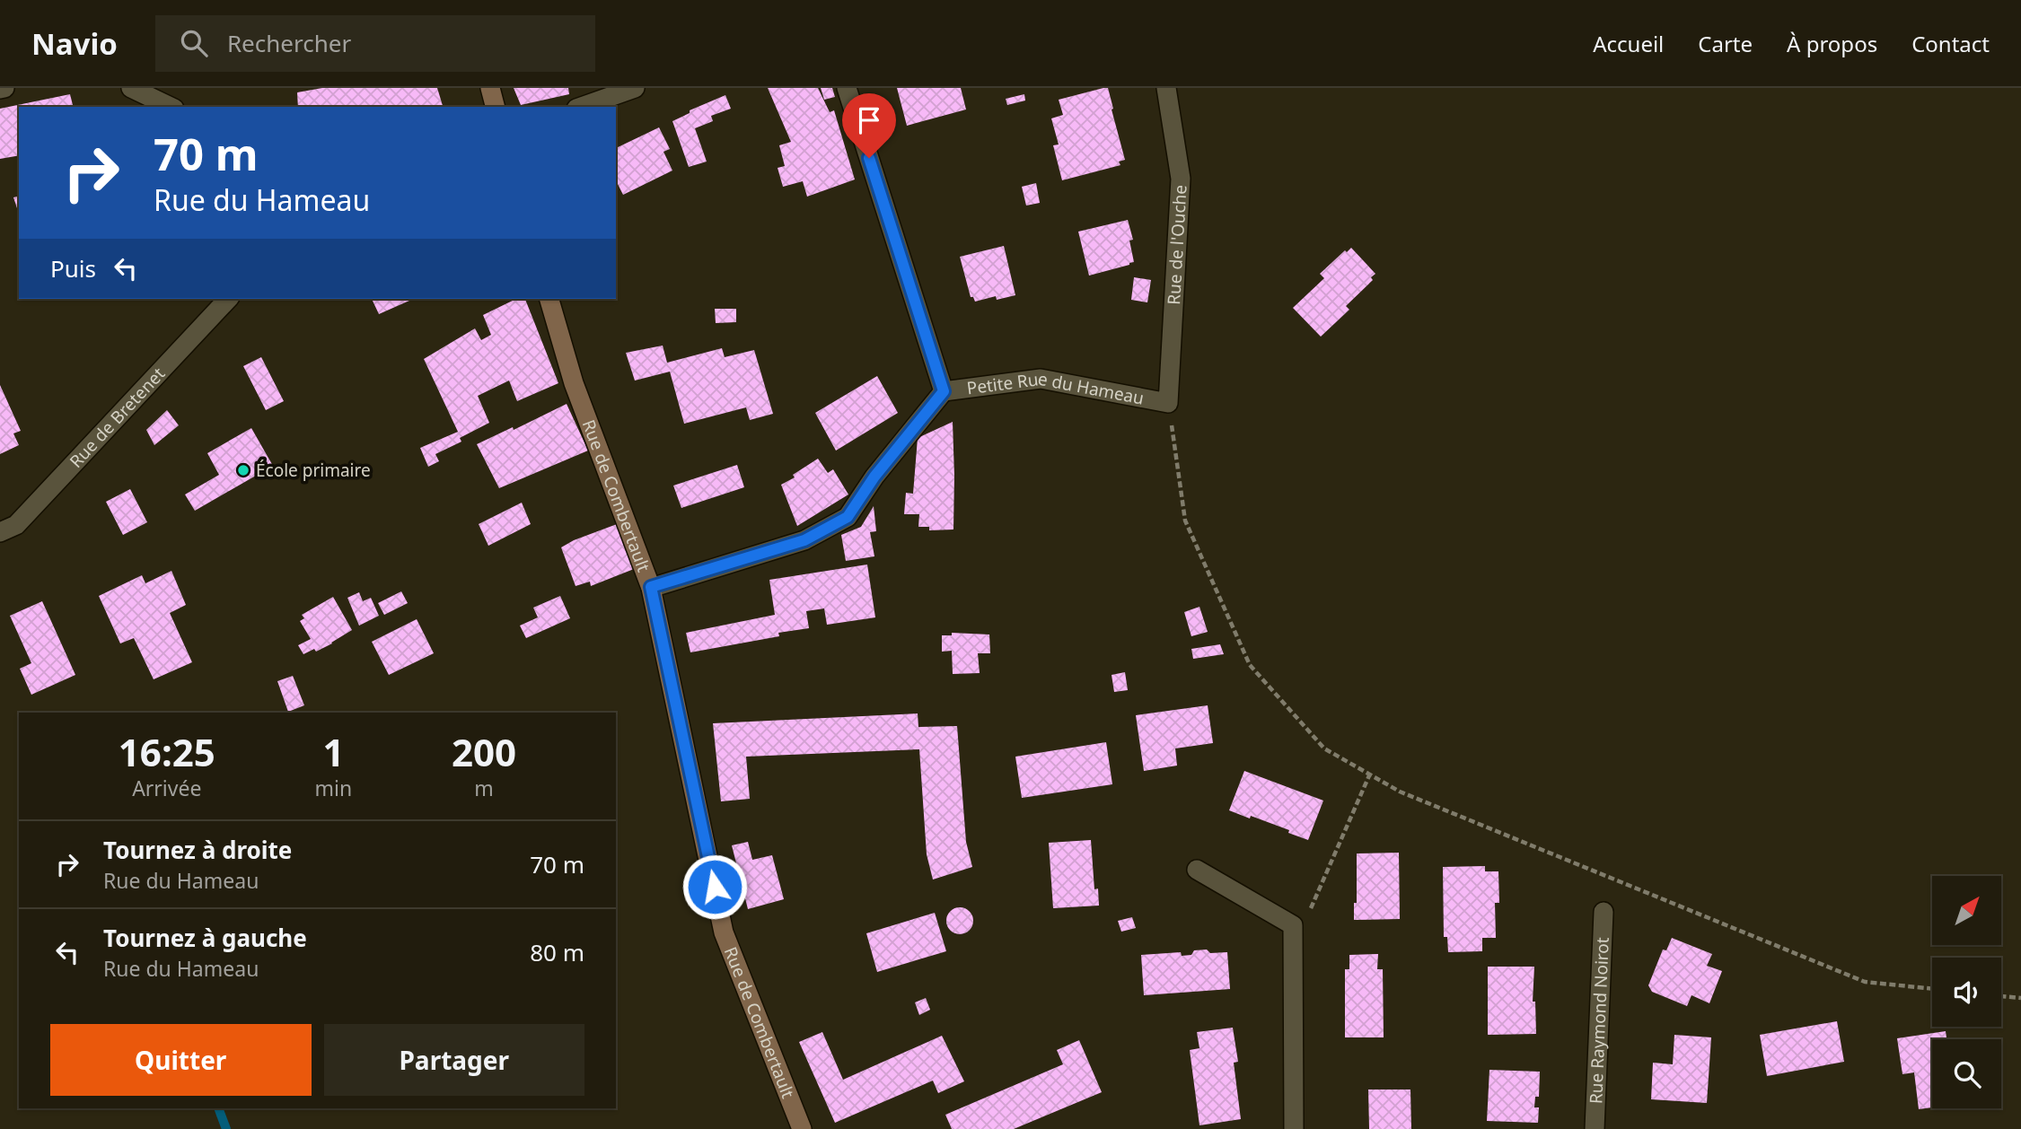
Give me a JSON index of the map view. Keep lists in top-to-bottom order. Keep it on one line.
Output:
{"streets":{"street":["Rue de l'Ouche","Petite Rue du Hameau","Rue de Bretenet","Rue de Combertault","Rue Raymond Noirot"]},"crossings":[["Rue de l'Ouche","Petite Rue du Hameau"]],"places":["École primaire"],"north":"top right","page":{"header":"Navio","search":"Rechercher","nav":["Accueil","Carte","À propos","Contact"],"turn":["70 m","Rue du Hameau"],"then":"Puis","eta":["16:25","Arrivée","1","min","200","m"],"list":[{"name":"Tournez à droite","note":"Rue du Hameau","value":"70 m"},{"name":"Tournez à gauche","note":"Rue du Hameau","value":"80 m"}],"buttons":["Quitter","Partager"]}}
